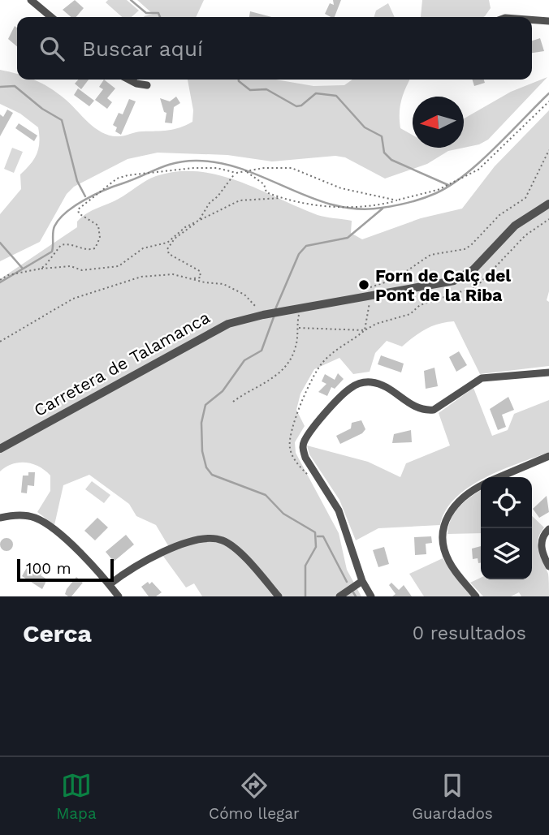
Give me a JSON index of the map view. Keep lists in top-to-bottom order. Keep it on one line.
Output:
{"streets":{"street":["Carretera de Talamanca"]},"places":["Forn de Calç del Pont de la Riba"],"scale_bar":"100 m","north":"left","page":{"search":"Buscar aquí","scale":"100 m","heading":["Cerca","0 resultados"],"nav":["Mapa","Cómo llegar","Guardados"]}}
